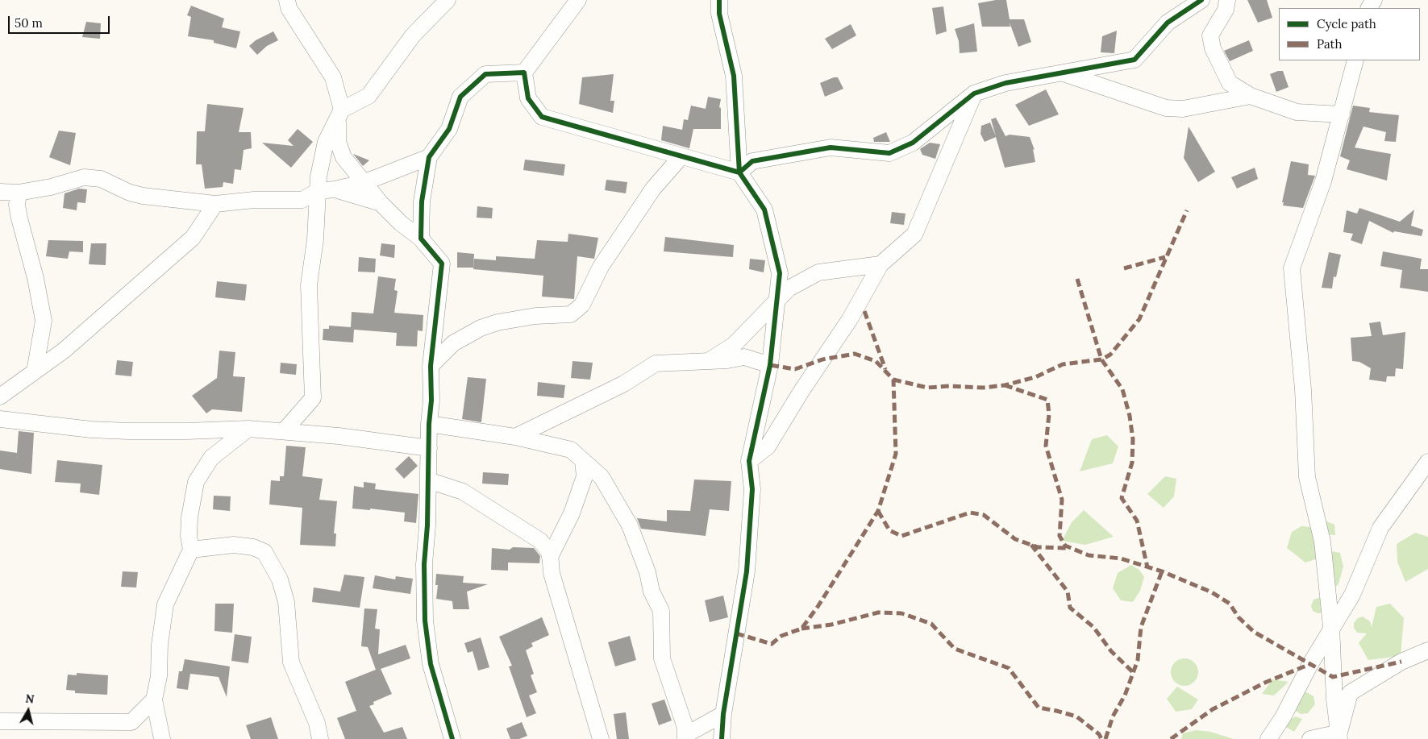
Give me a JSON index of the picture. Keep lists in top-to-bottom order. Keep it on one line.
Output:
{"legend":["Cycle path","Path"],"scale_bar":"50 m","north":"top"}
